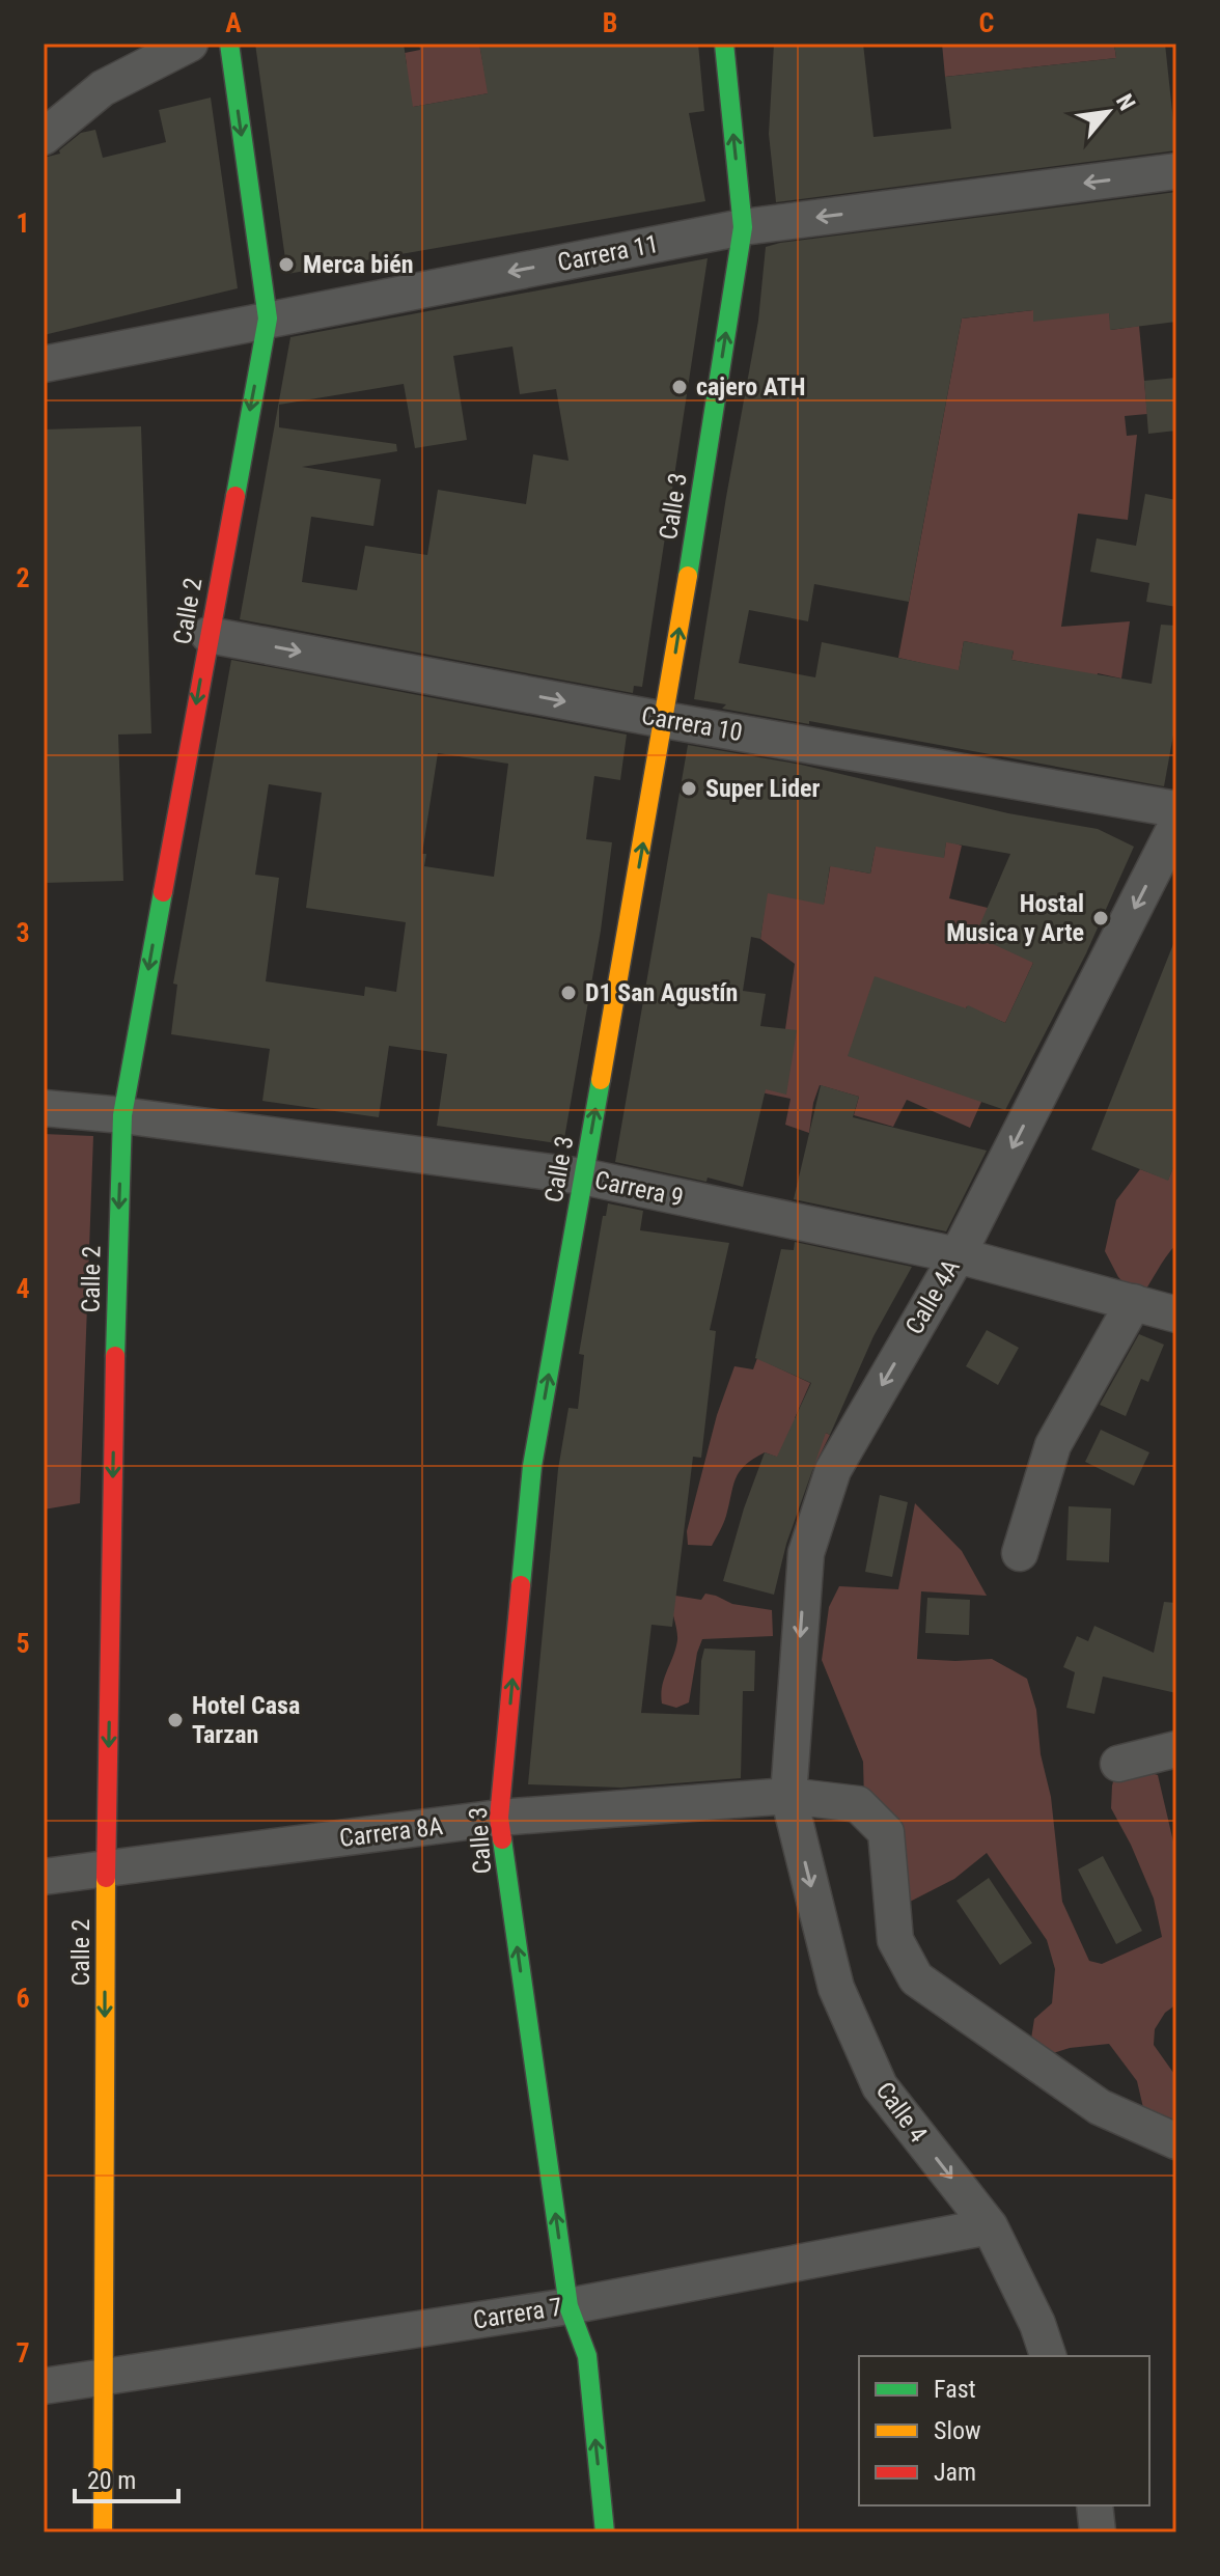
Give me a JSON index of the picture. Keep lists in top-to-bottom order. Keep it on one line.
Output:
{"streets":{"main road":["Calle 3","Calle 2"],"street":["Carrera 11","Carrera 10","Carrera 9","Calle 4A","Carrera 8A","Calle 4","Carrera 7"]},"crossings":[["Carrera 11","Calle 3"],["Carrera 11","Calle 2"],["Calle 3","Carrera 10"],["Calle 3","Carrera 9"],["Calle 3","Carrera 8A"],["Calle 3","Carrera 7"],["Calle 2","Carrera 10"],["Calle 2","Carrera 9"],["Calle 2","Carrera 8A"],["Calle 2","Carrera 7"],["Carrera 9","Calle 4A"],["Calle 4A","Carrera 8A"],["Calle 4A","Calle 4"],["Carrera 8A","Calle 4"],["Calle 4","Carrera 7"]],"one_way":["Carrera 11","Calle 3","Calle 2","Carrera 10","Calle 4A","Calle 4"],"places":["Merca bién","cajero ATH","Super Lider","Hostal Musica y Arte","D1 San Agustín","Hotel Casa Tarzan"],"legend":["Fast","Slow","Jam"],"scale_bar":"20 m","north":"top right","grid":{"columns":["A","B","C"],"rows":["1","2","3","4","5","6","7"]}}
